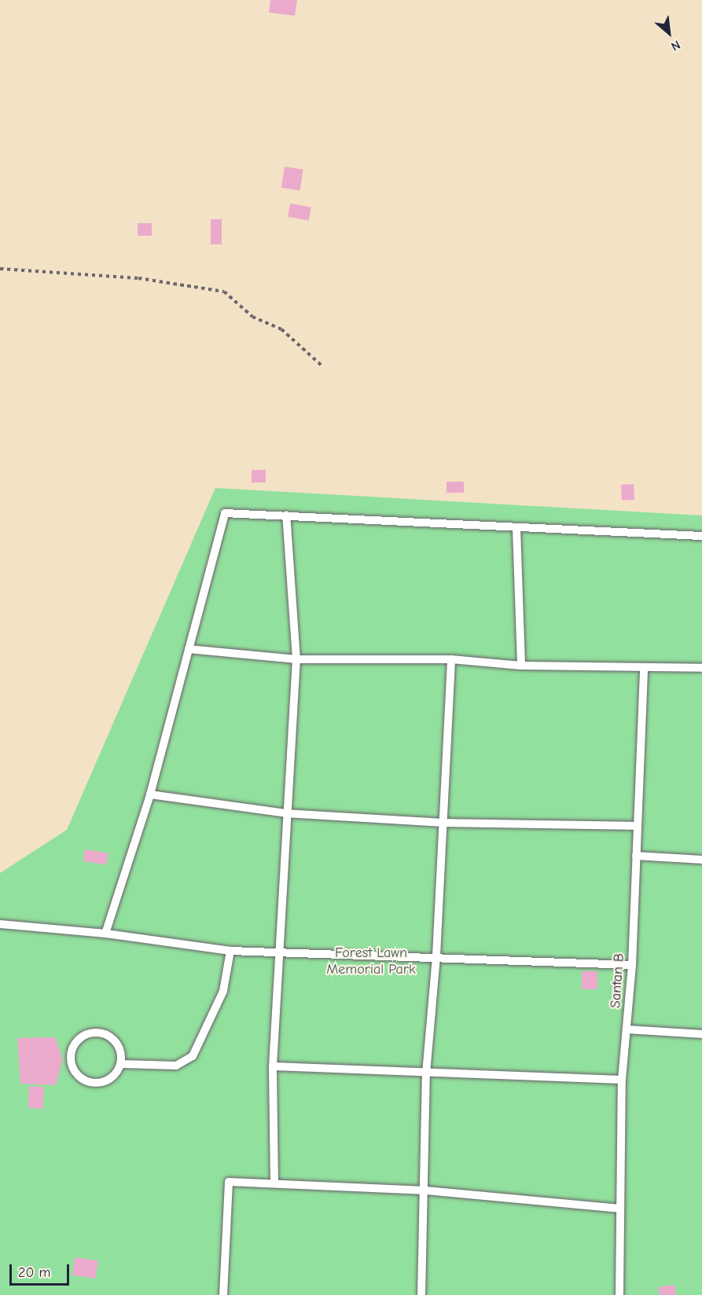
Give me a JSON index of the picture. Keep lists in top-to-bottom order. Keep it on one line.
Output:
{"streets":{"lane":["Santan B"]},"parks":["Forest Lawn Memorial Park"],"scale_bar":"20 m","north":"bottom right"}
